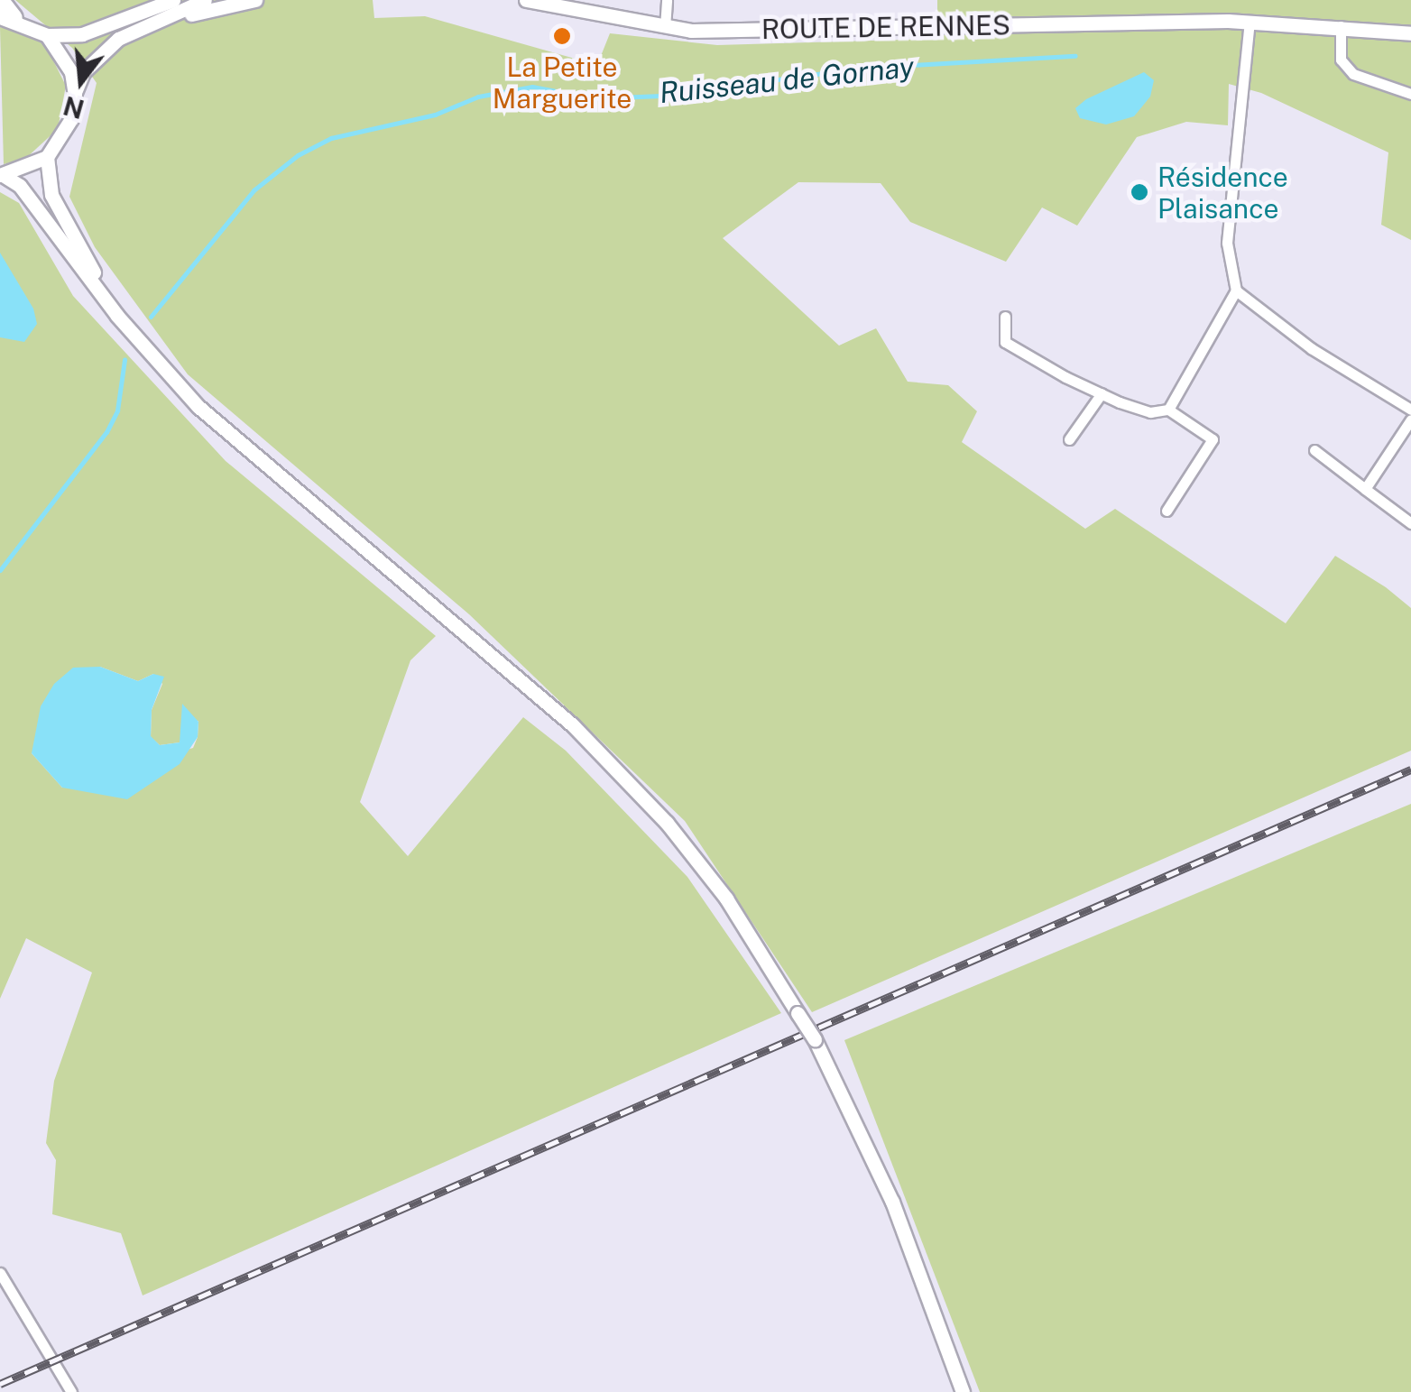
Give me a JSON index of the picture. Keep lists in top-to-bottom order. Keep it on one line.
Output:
{"streets":{"main road":["ROUTE DE RENNES"]},"water":["Ruisseau de Gornay"],"places":["La Petite Marguerite","Résidence Plaisance"],"north":"bottom"}
